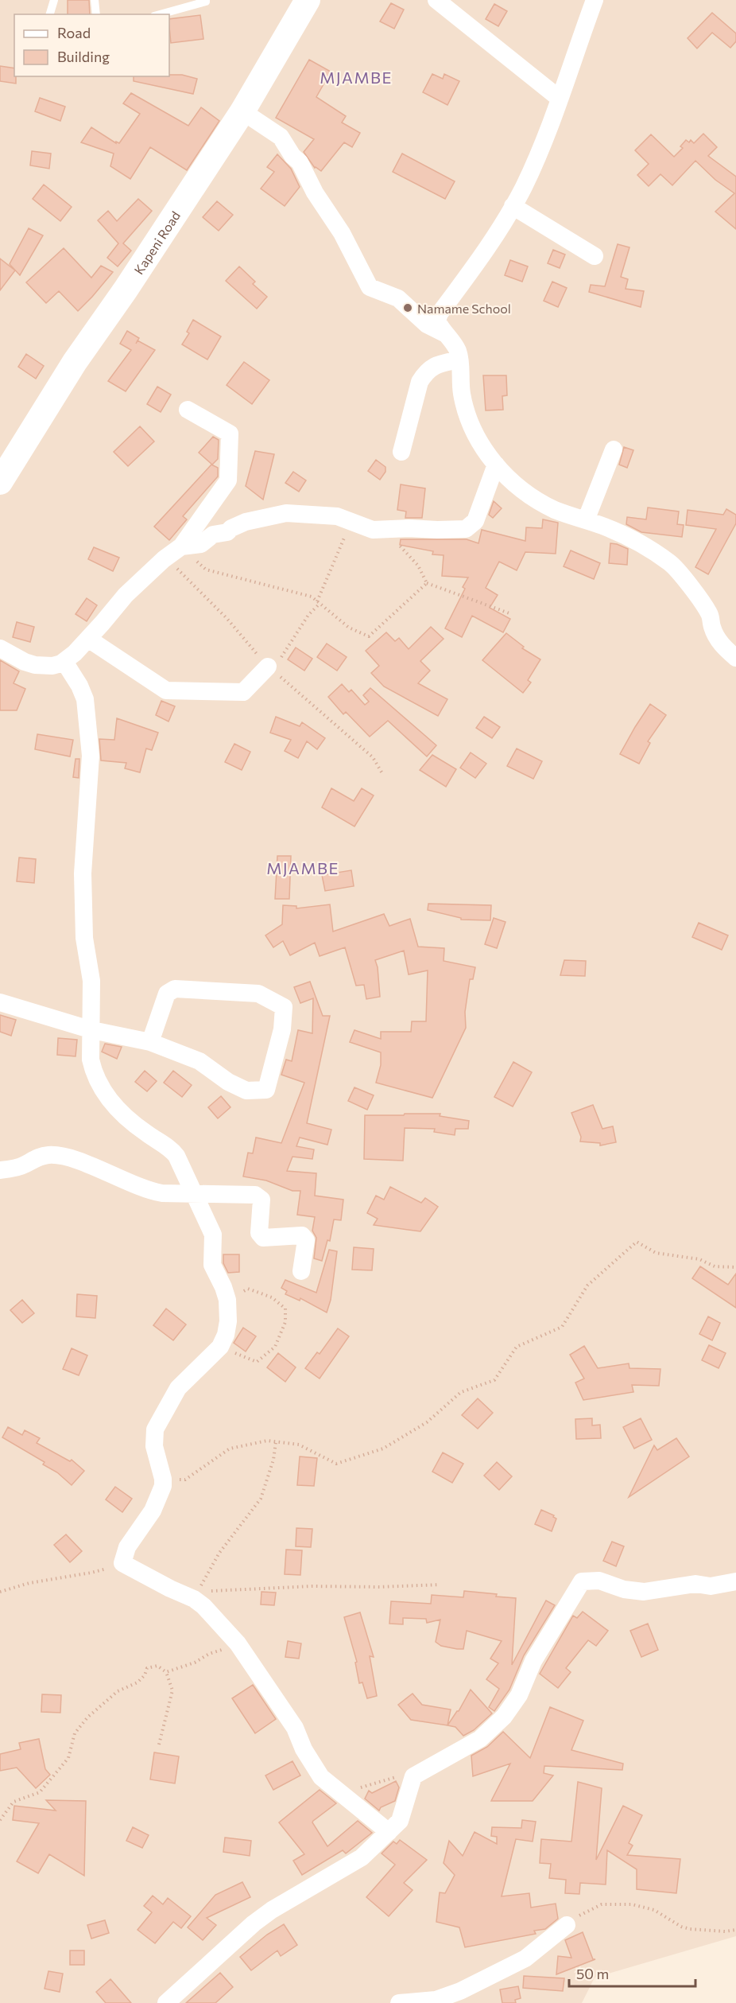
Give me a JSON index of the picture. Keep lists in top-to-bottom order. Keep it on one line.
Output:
{"streets":{"main road":["Kapeni Road"]},"districts":["MJAMBE","MJAMBE"],"places":["Namame School"],"legend":["Road","Building"],"scale_bar":"50 m"}
